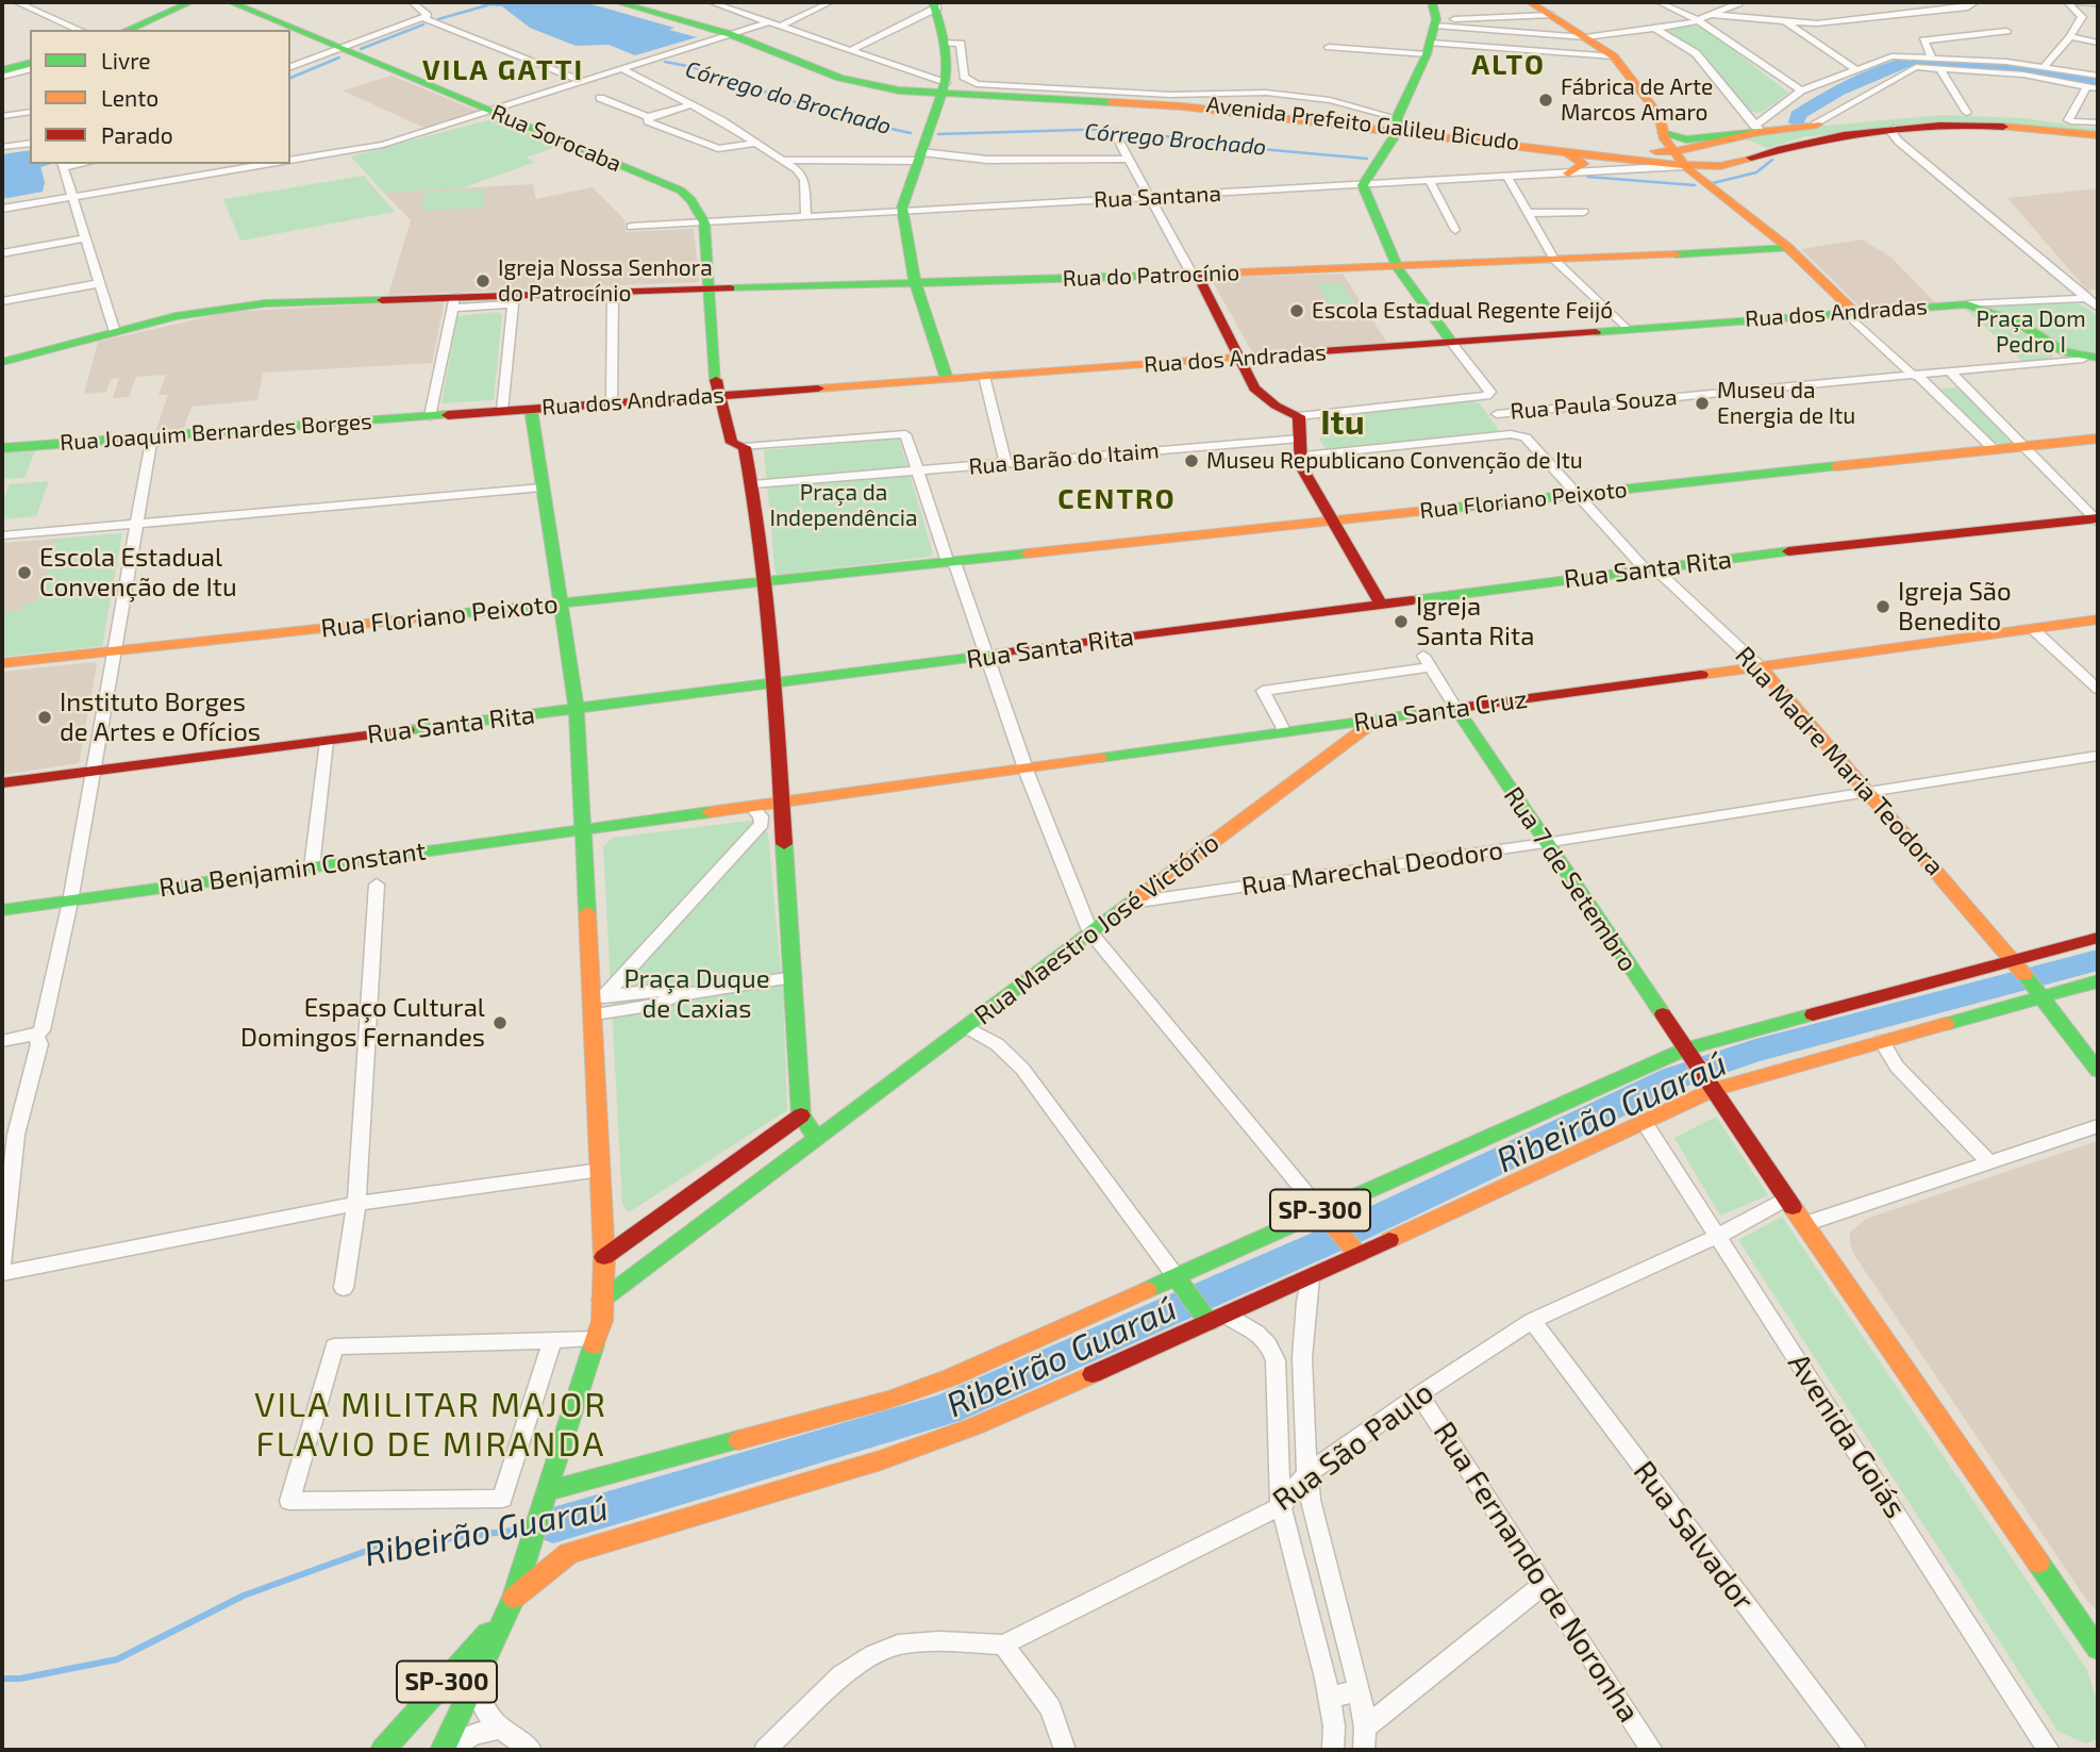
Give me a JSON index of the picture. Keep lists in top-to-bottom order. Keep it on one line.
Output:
{"streets":{"main road":["Avenida Prefeito Galileu Bicudo","Rua Sorocaba","Rua do Patrocínio","Rua dos Andradas","Rua Joaquim Bernardes Borges","Rua Floriano Peixoto","Rua Santa Rita","Rua Santa Cruz","Rua Madre Maria Teodora","Rua Benjamin Constant","Rua 7 de Setembro","Rua Maestro José Victório","SP-300"],"street":["Rua Santana","Rua Paula Souza","Rua Barão do Itaim","Rua Marechal Deodoro","Avenida Goiás","Rua São Paulo","Rua Salvador","Rua Fernando de Noronha"]},"crossings":[["Avenida Prefeito Galileu Bicudo","Rua Santana"],["Rua Sorocaba","Rua Santana"],["Rua dos Andradas","Rua Joaquim Bernardes Borges"],["Rua Floriano Peixoto","Rua Madre Maria Teodora"],["Rua Santa Rita","Rua Madre Maria Teodora"],["Rua Santa Cruz","Rua Madre Maria Teodora"],["Rua Santa Cruz","Rua 7 de Setembro"],["Rua Santa Cruz","Rua Maestro José Victório"],["Rua Madre Maria Teodora","Rua Marechal Deodoro"],["Rua Madre Maria Teodora","SP-300"],["Rua Marechal Deodoro","Rua 7 de Setembro"],["Rua Marechal Deodoro","Rua Maestro José Victório"],["Rua 7 de Setembro","SP-300"],["SP-300","Avenida Goiás"],["Avenida Goiás","Rua São Paulo"],["Rua São Paulo","Rua Salvador"],["Rua São Paulo","Rua Fernando de Noronha"]],"districts":["ALTO","VILA GATTI","Itu","CENTRO","VILA MILITAR MAJOR FLAVIO DE MIRANDA"],"water":["Córrego do Brochado","Córrego Brochado","Ribeirão Guaraú"],"parks":["Praça Dom Pedro I","Praça da Independência","Praça Duque de Caxias"],"places":["Fábrica de Arte Marcos Amaro","Igreja Nossa Senhora do Patrocínio","Escola Estadual Regente Feijó","Museu da Energia de Itu","Museu Republicano Convenção de Itu","Escola Estadual Convenção de Itu","Igreja São Benedito","Igreja Santa Rita","Instituto Borges de Artes e Ofícios","Espaço Cultural Domingos Fernandes"],"legend":["Livre","Lento","Parado"]}
